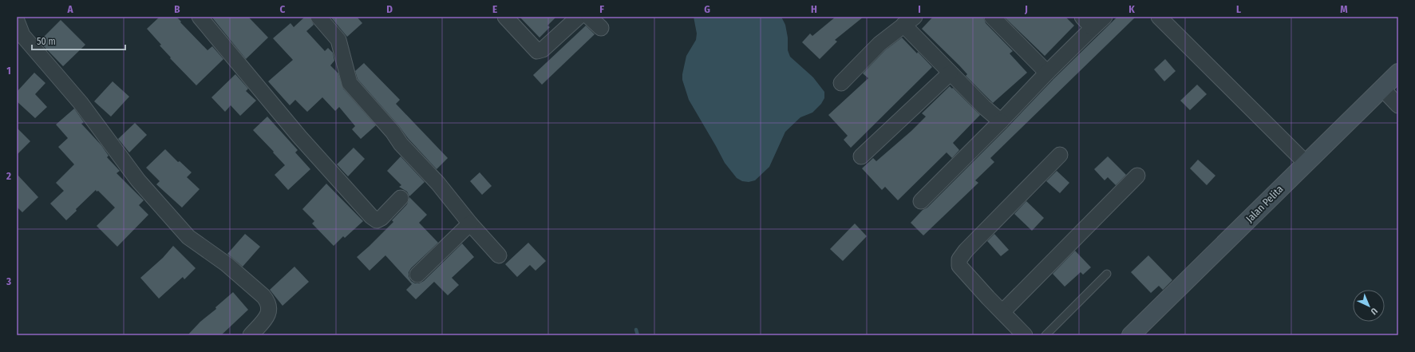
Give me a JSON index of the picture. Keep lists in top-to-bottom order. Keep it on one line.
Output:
{"streets":{"street":["Jalan Pelita"]},"scale_bar":"50 m","north":"bottom right","grid":{"columns":["A","B","C","D","E","F","G","H","I","J","K","L","M"],"rows":["1","2","3"]}}
